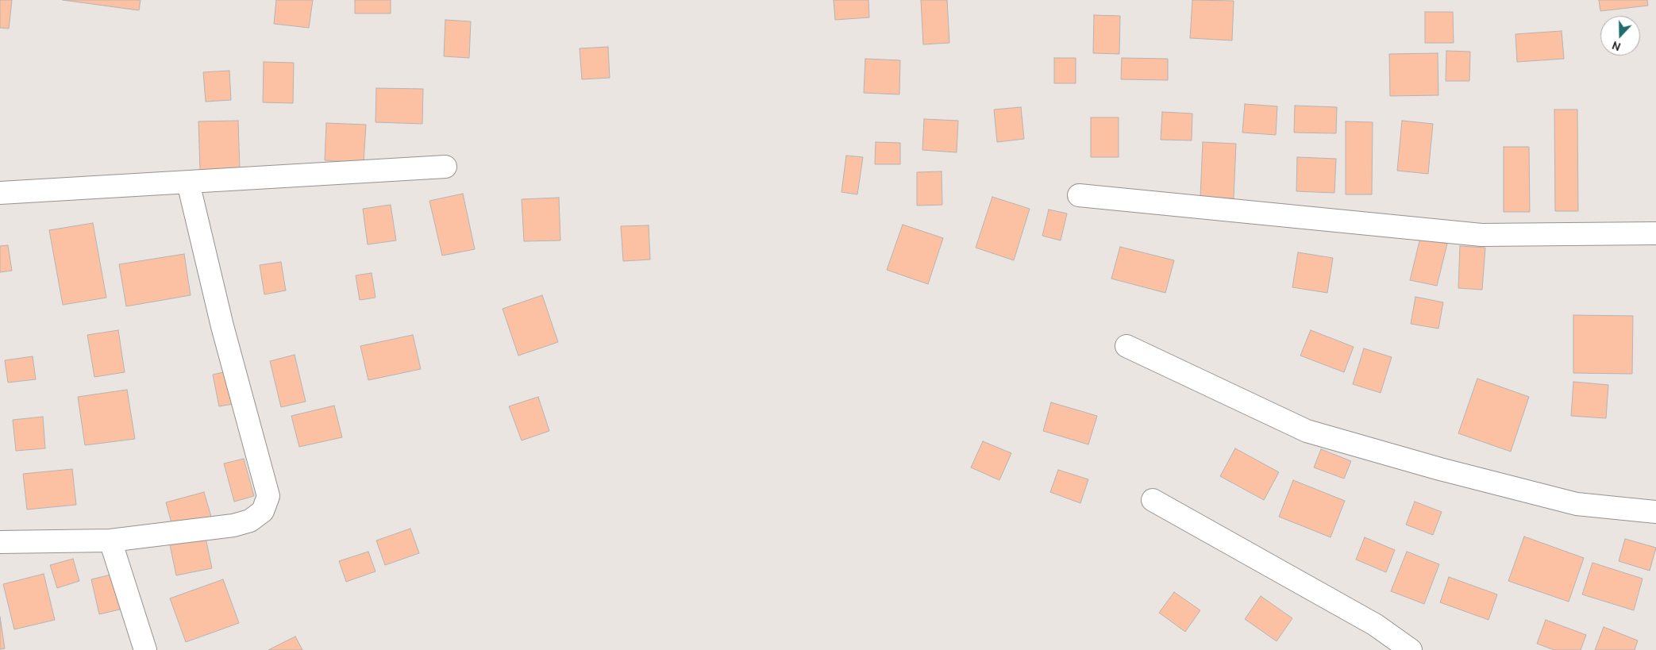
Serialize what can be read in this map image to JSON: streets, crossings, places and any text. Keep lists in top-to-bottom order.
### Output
{
  "north": "bottom"
}
